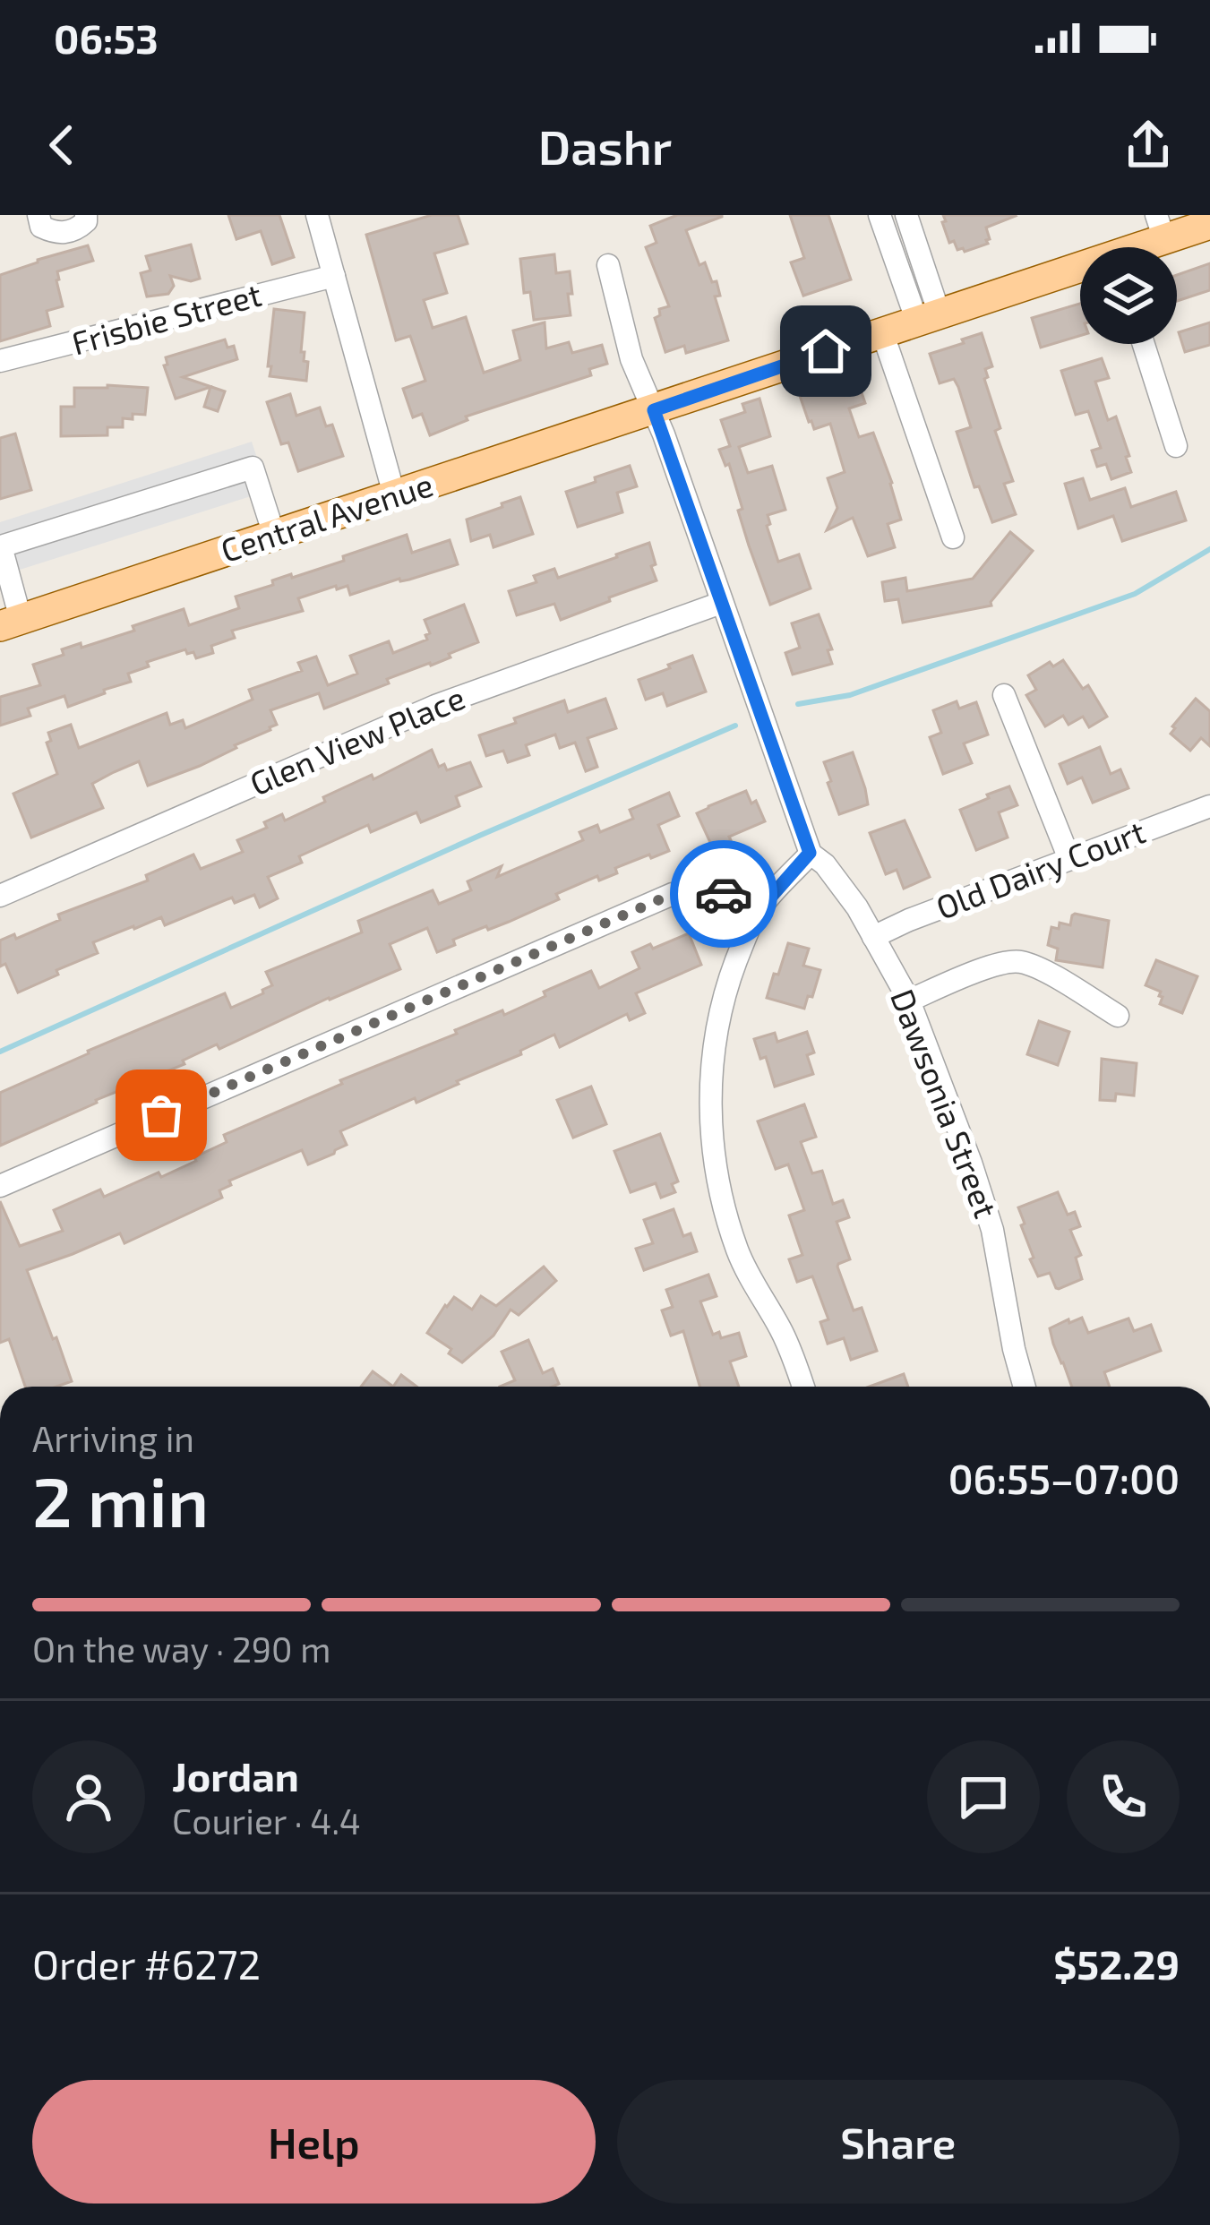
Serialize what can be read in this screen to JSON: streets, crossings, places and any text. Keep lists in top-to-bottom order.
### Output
{
  "streets": {
    "main road": ["Central Avenue"],
    "street": [
      "Frisbie Street",
      "Glen View Place",
      "Old Dairy Court",
      "Dawsonia Street"
    ]
  },
  "crossings": [
    ["Central Avenue", "Dawsonia Street"],
    ["Glen View Place", "Dawsonia Street"],
    ["Old Dairy Court", "Dawsonia Street"]
  ],
  "page": {
    "status": "06:53",
    "header": "Dashr",
    "heading": ["2 min", "Arriving in", "06:55–07:00"],
    "panel": [
      "Jordan",
      "Courier · 4.4",
      "Order #6272",
      "$52.29"
    ],
    "bar": "On the way · 290 m",
    "buttons": ["Help", "Share"]
  }
}
